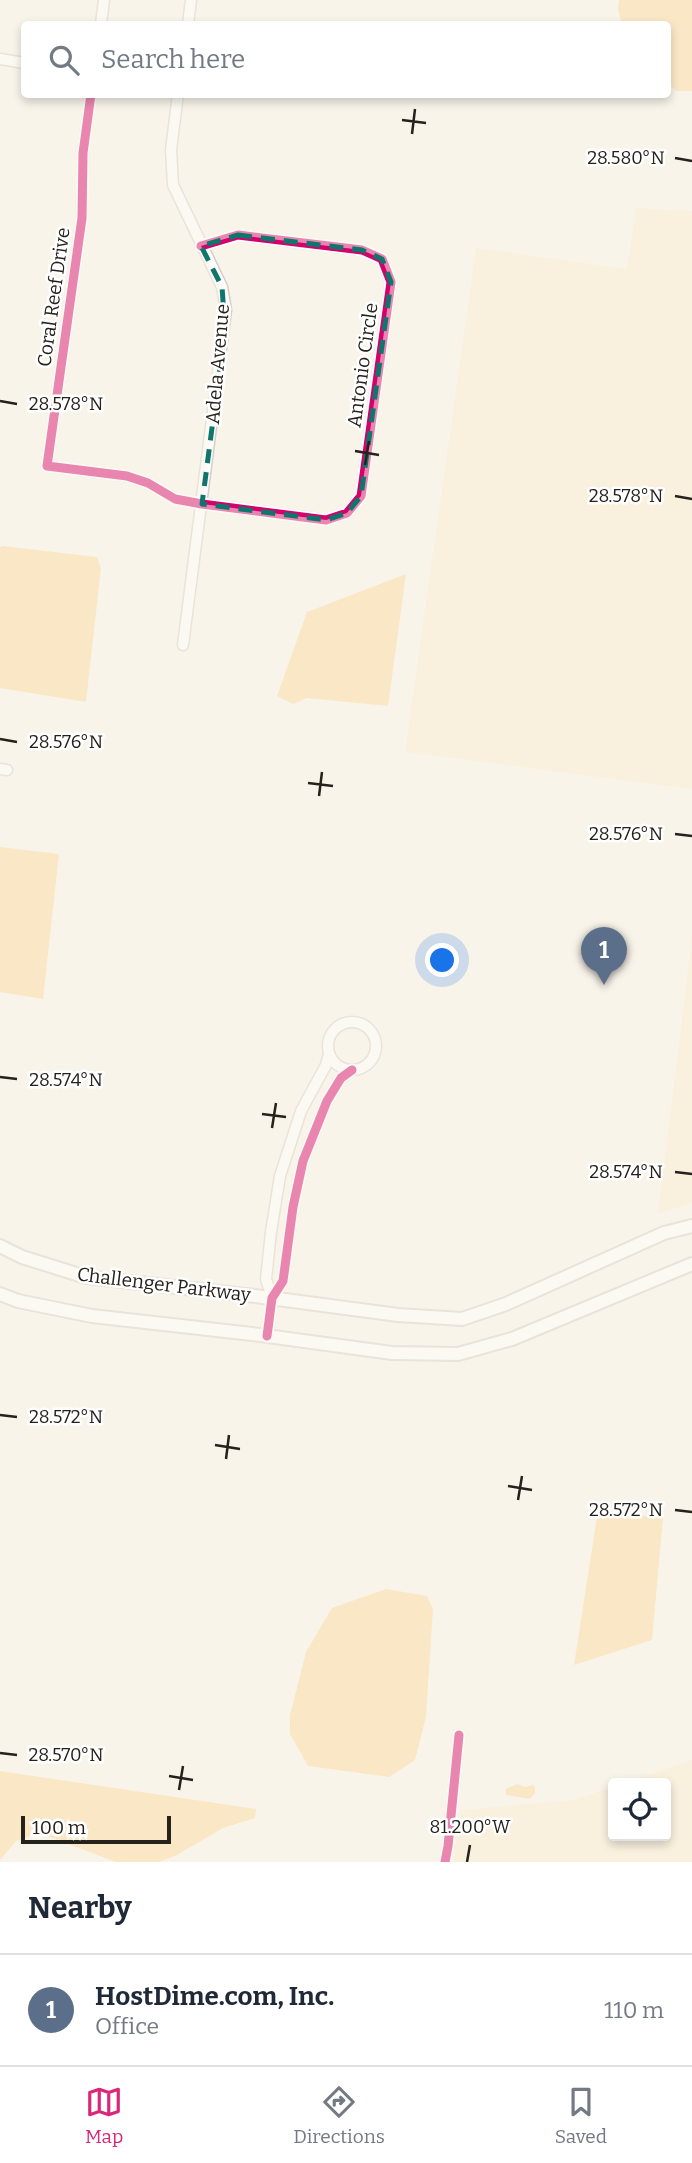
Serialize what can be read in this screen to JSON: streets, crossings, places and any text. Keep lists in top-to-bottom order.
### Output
{
  "streets": {
    "main road": ["Challenger Parkway"],
    "street": ["Coral Reef Drive", "Adela Avenue", "Antonio Circle"]
  },
  "crossings": [
    ["Coral Reef Drive", "Antonio Circle"],
    ["Adela Avenue", "Antonio Circle"]
  ],
  "scale_bar": "100 m",
  "page": {
    "search": "Search here",
    "pins": "1",
    "scale": "100 m",
    "heading": "Nearby",
    "list": [
      {
        "mark": "1",
        "name": "HostDime.com, Inc.",
        "note": "Office",
        "value": "110 m"
      }
    ],
    "nav": ["Map", "Directions", "Saved"]
  },
  "coordinates": [
    "28.580°N",
    "28.578°N",
    "28.576°N",
    "28.574°N",
    "28.572°N",
    "28.570°N",
    "81.200°W"
  ]
}
